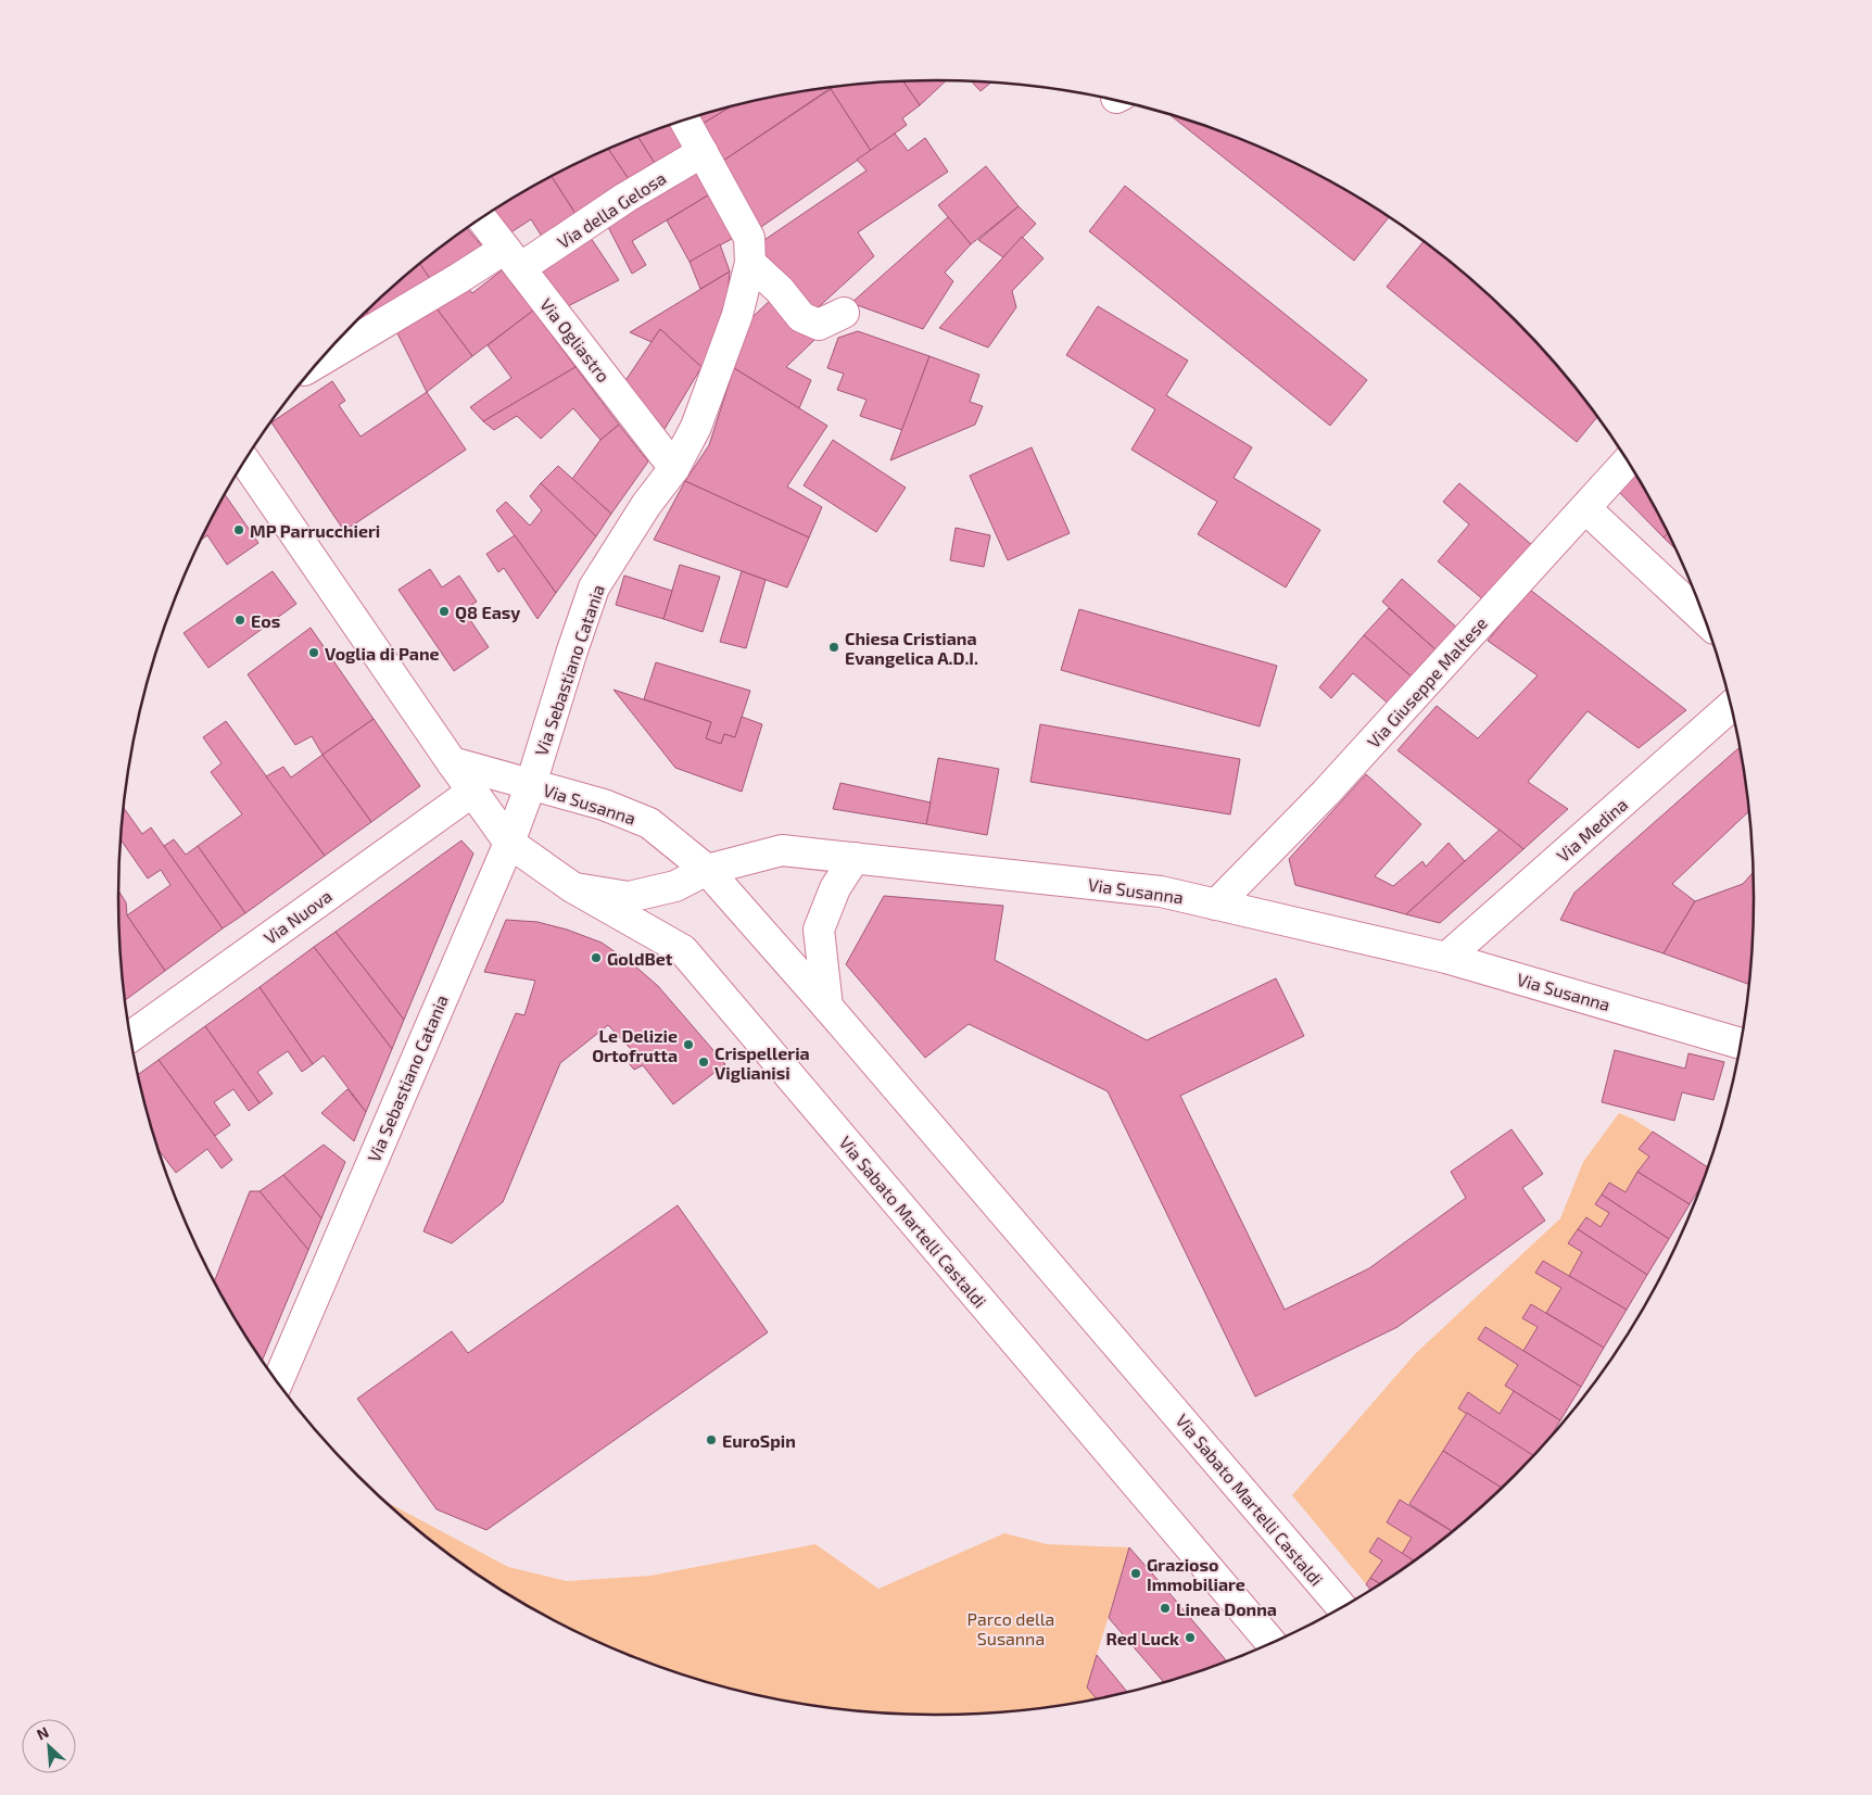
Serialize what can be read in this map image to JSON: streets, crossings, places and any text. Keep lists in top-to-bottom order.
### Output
{
  "streets": {
    "street": [
      "Via della Gelosa",
      "Via Ogliastro",
      "Via Sebastiano Catania",
      "Via Giuseppe Maltese",
      "Via Susanna",
      "Via Medina",
      "Via Nuova",
      "Via Sabato Martelli Castaldi"
    ]
  },
  "crossings": [
    ["Via della Gelosa", "Via Ogliastro"],
    ["Via della Gelosa", "Via Sebastiano Catania"],
    ["Via Ogliastro", "Via Sebastiano Catania"],
    ["Via Sebastiano Catania", "Via Susanna"],
    ["Via Sebastiano Catania", "Via Sabato Martelli Castaldi"],
    ["Via Giuseppe Maltese", "Via Susanna"],
    ["Via Susanna", "Via Medina"],
    ["Via Susanna", "Via Sabato Martelli Castaldi"],
    ["Via Nuova", "Via Sabato Martelli Castaldi"]
  ],
  "parks": ["Parco della Susanna"],
  "places": [
    "MP Parrucchieri",
    "Q8 Easy",
    "Eos",
    "Chiesa Cristiana Evangelica A.D.I.",
    "Voglia di Pane",
    "GoldBet",
    "Le Delizie Ortofrutta",
    "Crispelleria Viglianisi",
    "EuroSpin",
    "Grazioso Immobiliare",
    "Linea Donna",
    "Red Luck"
  ],
  "north": "top left"
}
